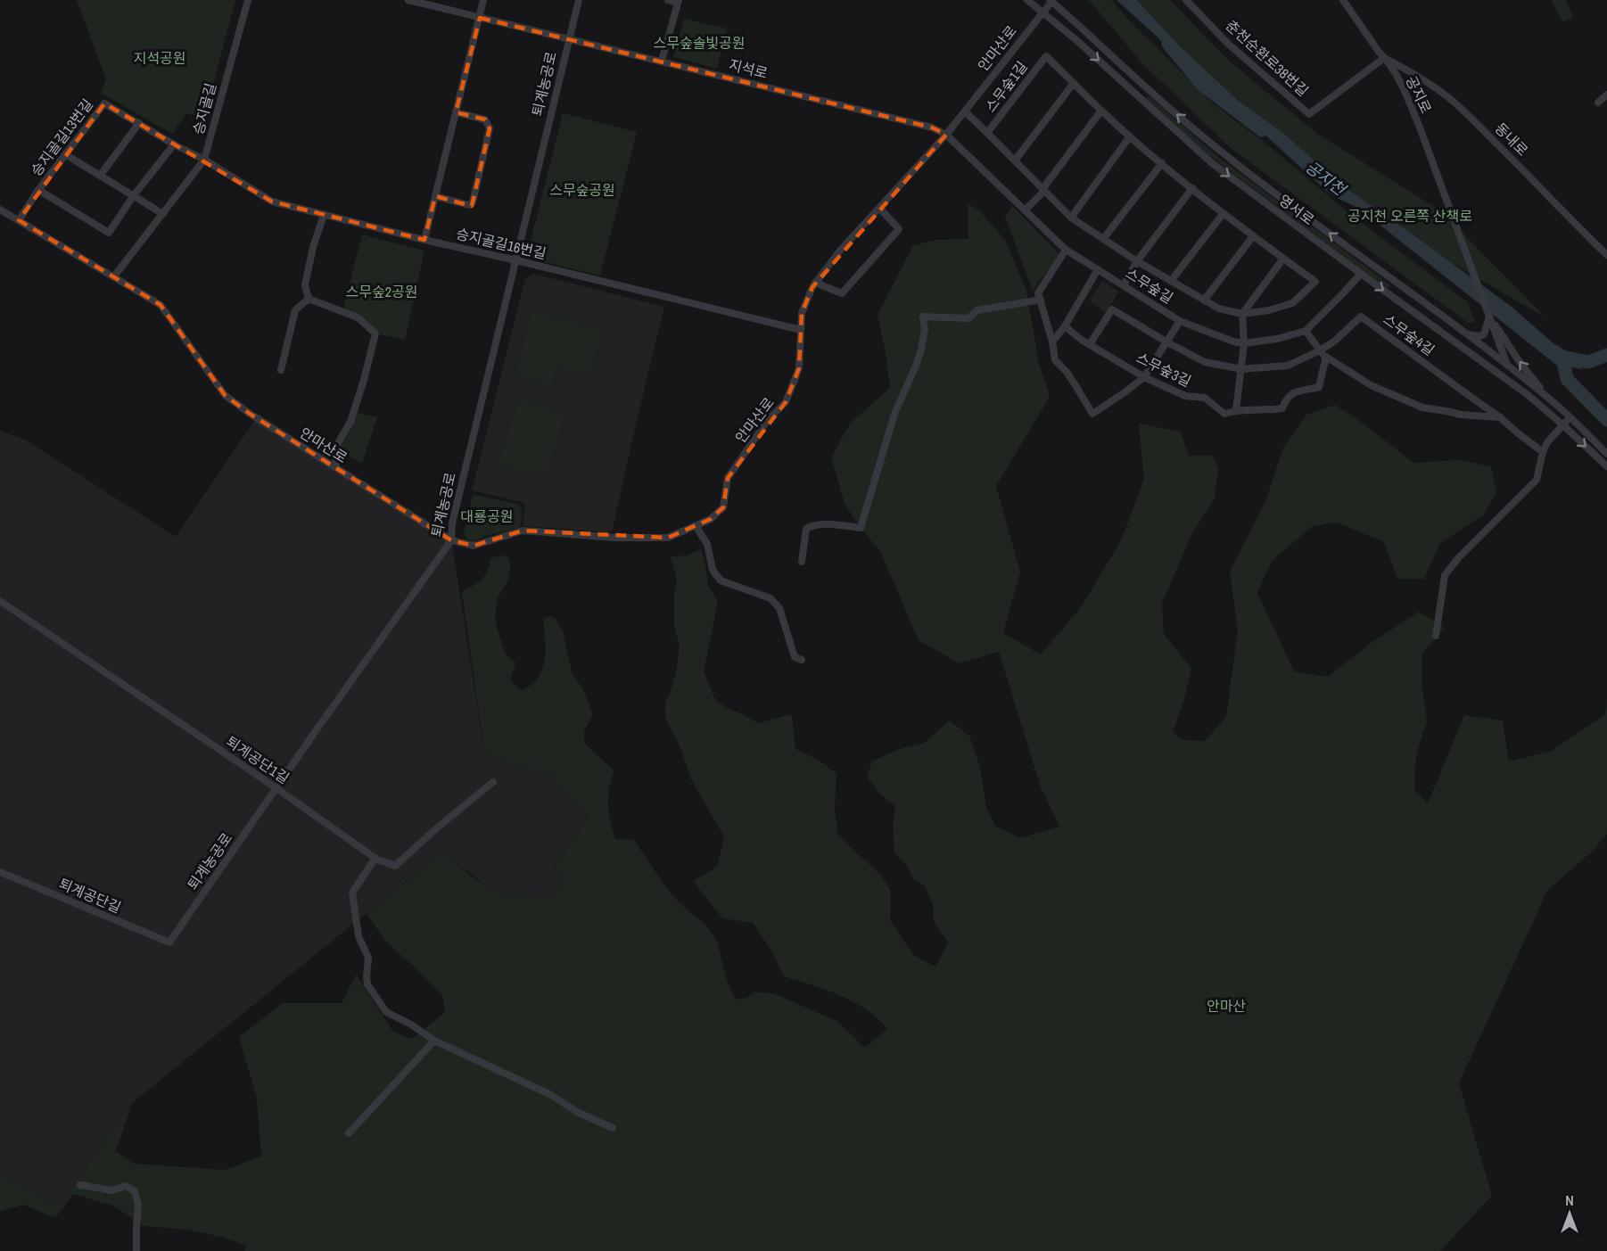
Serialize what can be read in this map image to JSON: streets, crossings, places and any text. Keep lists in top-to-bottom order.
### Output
{
  "streets": {
    "street": [
      "안마산로",
      "춘천순환로38번길",
      "지석로",
      "퇴계농공로",
      "스무숲1길",
      "공지로",
      "승지골길",
      "승지골길13번길",
      "동내로",
      "영서로",
      "승지골길16번길",
      "스무숲길",
      "스무숲4길",
      "스무숲3길",
      "퇴계공단1길",
      "퇴계공단길"
    ]
  },
  "crossings": [
    ["안마산로", "지석로"],
    ["안마산로", "퇴계농공로"],
    ["안마산로", "승지골길"],
    ["안마산로", "승지골길13번길"],
    ["안마산로", "영서로"],
    ["안마산로", "승지골길16번길"],
    ["안마산로", "스무숲길"],
    ["춘천순환로38번길", "공지로"],
    ["춘천순환로38번길", "동내로"],
    ["지석로", "퇴계농공로"],
    ["지석로", "스무숲길"],
    ["퇴계농공로", "승지골길16번길"],
    ["퇴계농공로", "퇴계공단1길"],
    ["퇴계농공로", "퇴계공단길"],
    ["공지로", "동내로"],
    ["승지골길", "승지골길13번길"],
    ["승지골길", "승지골길16번길"],
    ["승지골길13번길", "승지골길16번길"],
    ["영서로", "스무숲길"],
    ["스무숲4길", "스무숲3길"]
  ],
  "water": ["공지천"],
  "parks": [
    "스무숲솔빛공원",
    "지석공원",
    "스무숲공원",
    "공지천 오른쪽 산책로",
    "스무숲2공원",
    "대룡공원",
    "안마산"
  ],
  "north": "top"
}
